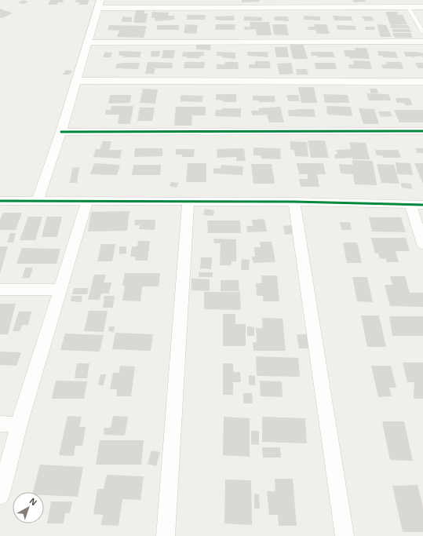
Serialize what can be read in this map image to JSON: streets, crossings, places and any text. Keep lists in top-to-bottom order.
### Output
{
  "north": "top right"
}
